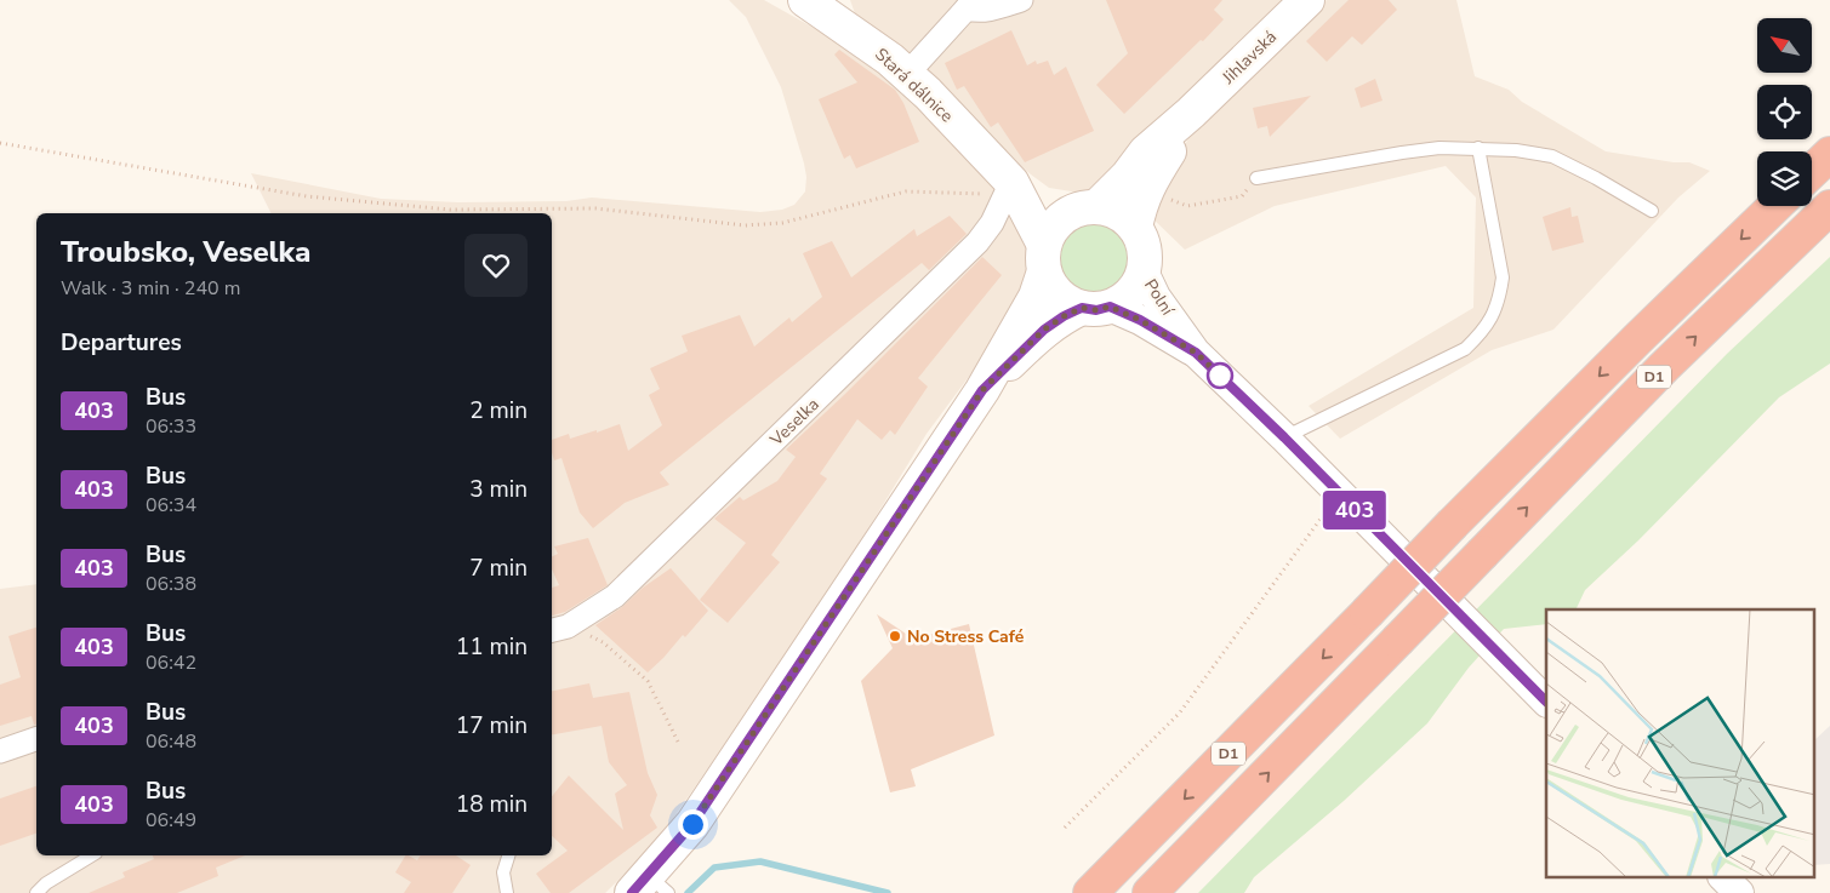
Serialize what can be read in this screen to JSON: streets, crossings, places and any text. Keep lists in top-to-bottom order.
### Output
{
  "streets": {
    "highway": ["D1"],
    "main road": ["Jihlavská", "Stará dálnice"],
    "street": ["Polní", "Veselka"]
  },
  "crossings": [
    ["Jihlavská", "Stará dálnice"],
    ["Jihlavská", "Polní"],
    ["Stará dálnice", "Polní"],
    ["Stará dálnice", "Veselka"]
  ],
  "places": ["No Stress Café"],
  "lines": ["bus line 403"],
  "north": "top left",
  "page": {
    "on_map": "403",
    "heading": [
      ["Troubsko, Veselka", "Walk · 3 min · 240 m"],
      "Departures"
    ],
    "list": [
      {
        "mark": "403",
        "name": "Bus",
        "note": "06:33",
        "value": "2 min"
      },
      {
        "mark": "403",
        "name": "Bus",
        "note": "06:34",
        "value": "3 min"
      },
      {
        "mark": "403",
        "name": "Bus",
        "note": "06:38",
        "value": "7 min"
      },
      {
        "mark": "403",
        "name": "Bus",
        "note": "06:42",
        "value": "11 min"
      },
      {
        "mark": "403",
        "name": "Bus",
        "note": "06:48",
        "value": "17 min"
      },
      {
        "mark": "403",
        "name": "Bus",
        "note": "06:49",
        "value": "18 min"
      }
    ]
  }
}
